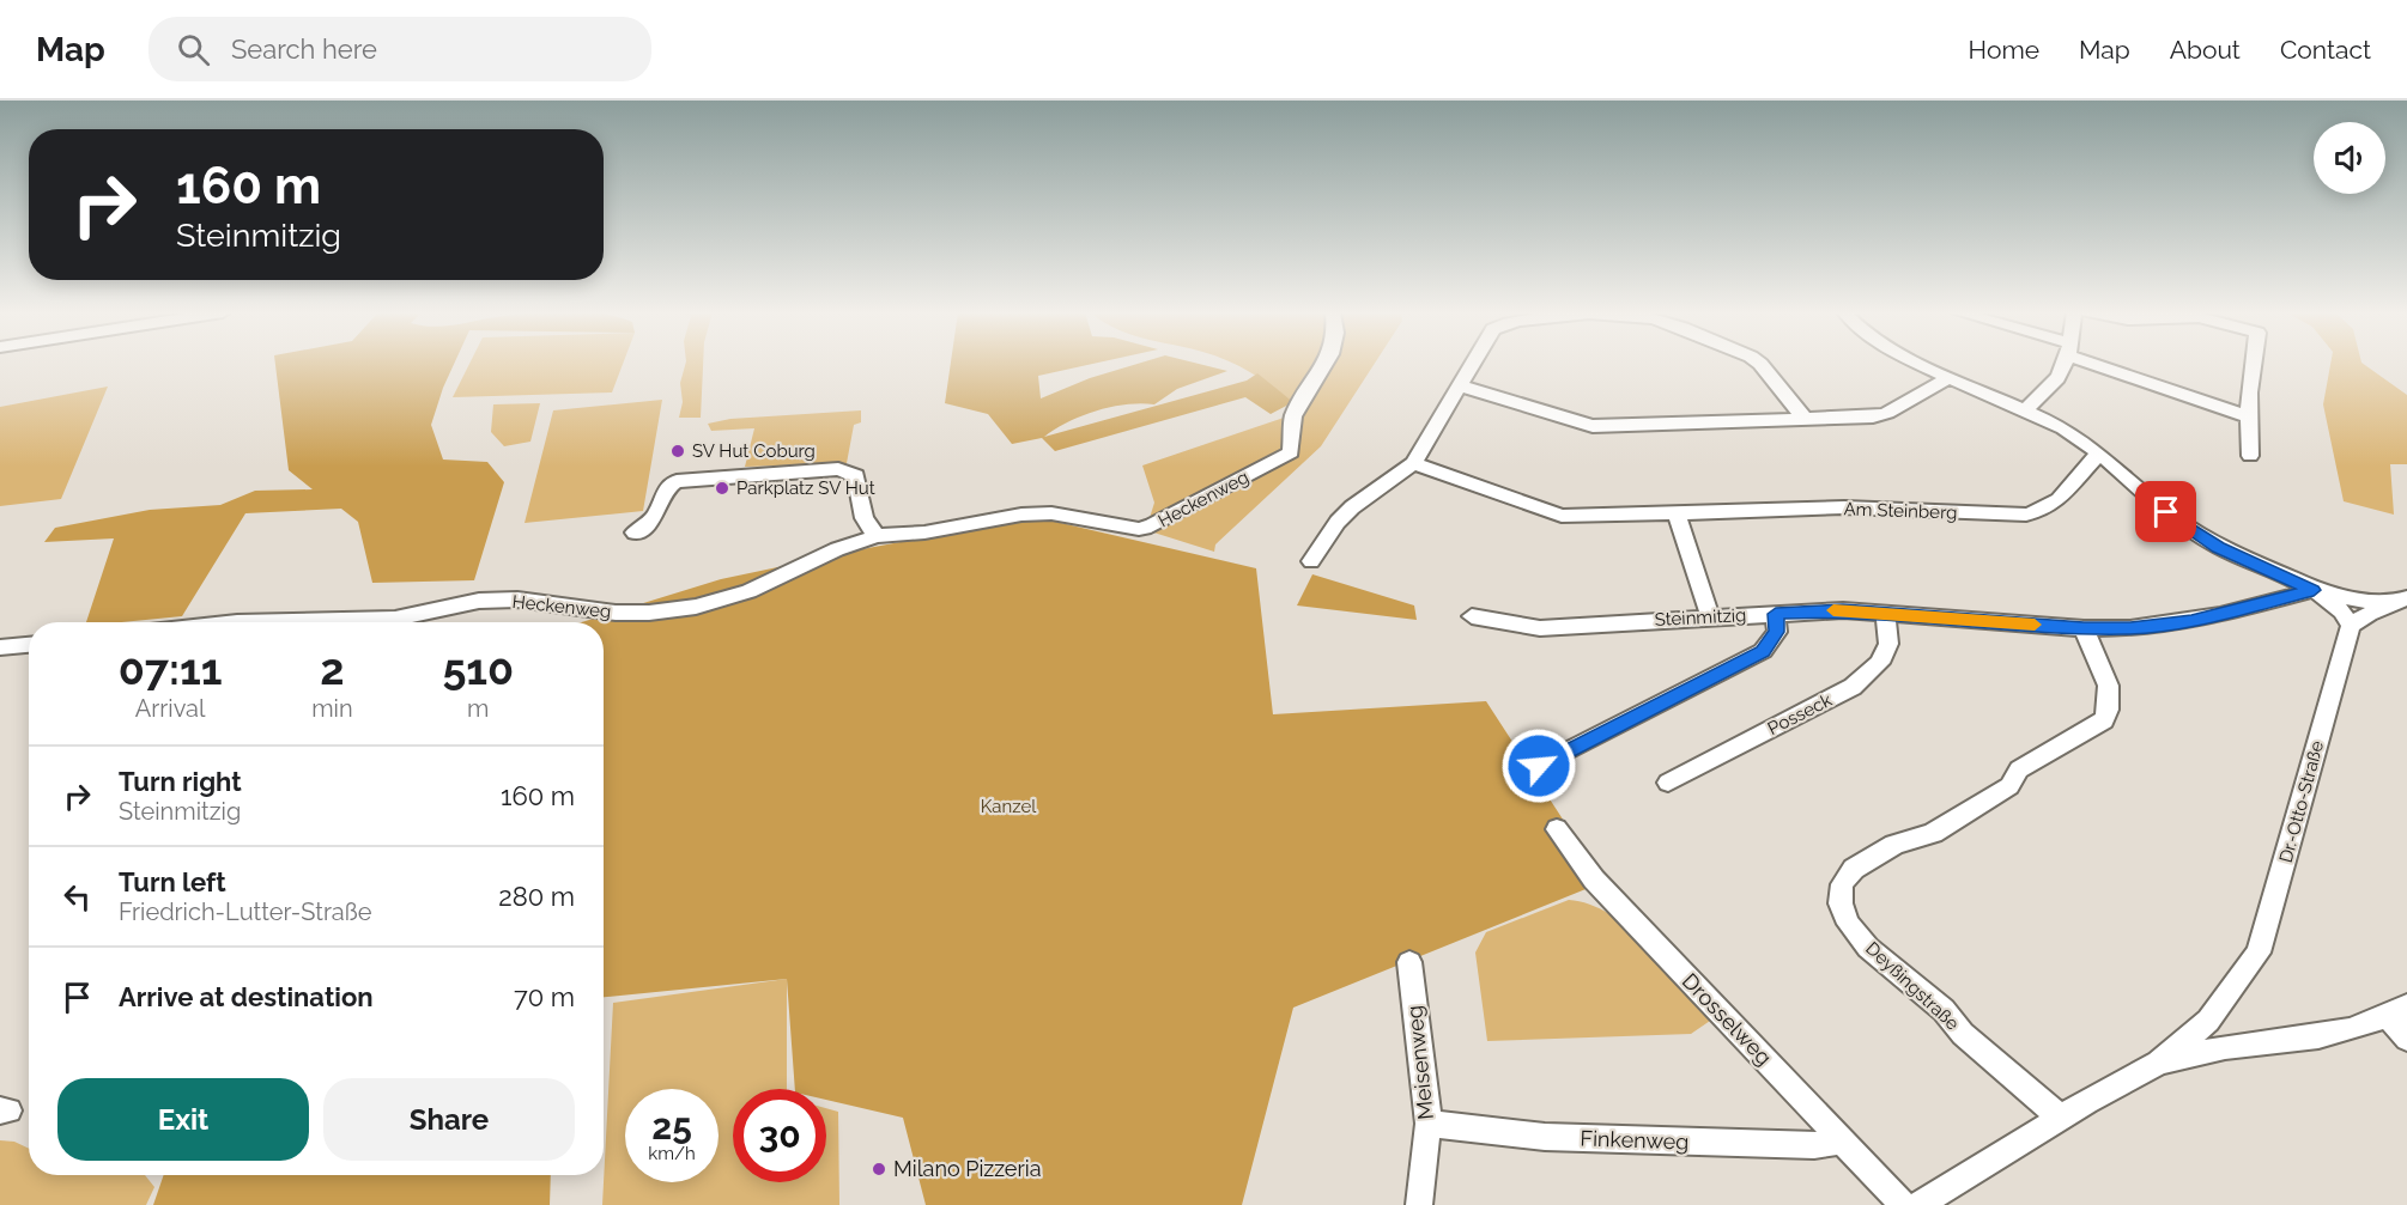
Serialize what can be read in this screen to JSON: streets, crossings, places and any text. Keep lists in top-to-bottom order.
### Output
{
  "streets": {
    "street": [
      "Heckenweg",
      "Am Steinberg",
      "Steinmitzig",
      "Posseck",
      "Dr.-Otto-Straße",
      "Deyßingstraße",
      "Drosselweg",
      "Meisenweg",
      "Finkenweg"
    ]
  },
  "crossings": [
    ["Steinmitzig", "Posseck"],
    ["Steinmitzig", "Deyßingstraße"],
    ["Dr.-Otto-Straße", "Deyßingstraße"],
    ["Drosselweg", "Finkenweg"],
    ["Meisenweg", "Finkenweg"]
  ],
  "parks": ["Kanzel"],
  "places": ["SV Hut Coburg", "Parkplatz SV Hut", "Milano Pizzeria"],
  "page": {
    "header": "Map",
    "search": "Search here",
    "nav": [
      "Home",
      "Map",
      "About",
      "Contact"
    ],
    "turn": ["160 m", "Steinmitzig"],
    "eta": [
      "07:11",
      "Arrival",
      "2",
      "min",
      "510",
      "m"
    ],
    "list": [
      {
        "name": "Turn right",
        "note": "Steinmitzig",
        "value": "160 m"
      },
      {
        "name": "Turn left",
        "note": "Friedrich-Lutter-Straße",
        "value": "280 m"
      },
      {
        "name": "Arrive at destination",
        "value": "70 m"
      }
    ],
    "buttons": ["Exit", "Share"],
    "speed": "25 km/h",
    "limit": "30"
  }
}
